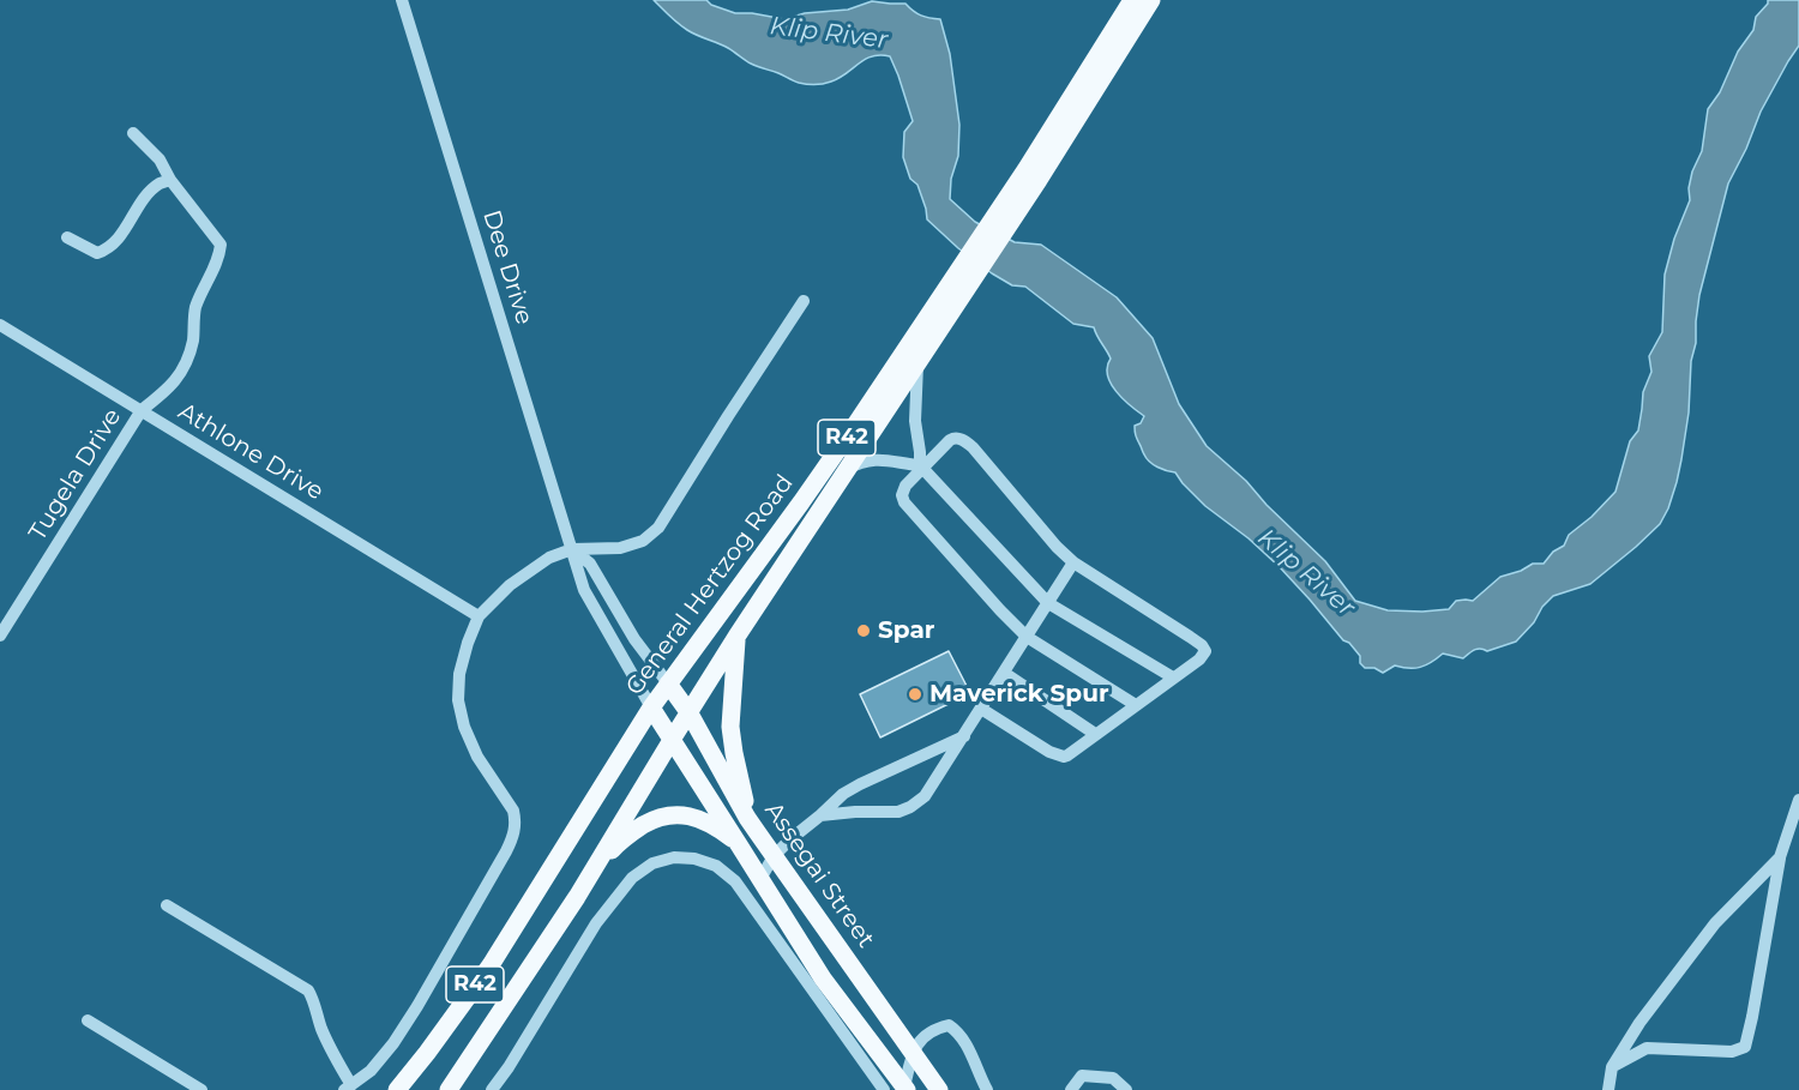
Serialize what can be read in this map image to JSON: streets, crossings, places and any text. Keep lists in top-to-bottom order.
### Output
{
  "streets": {
    "main road": ["R42", "General Hertzog Road", "Assegai Street"],
    "street": ["Dee Drive", "Athlone Drive", "Tugela Drive"]
  },
  "crossings": [
    ["Dee Drive", "General Hertzog Road"],
    ["Dee Drive", "Assegai Street"],
    ["Athlone Drive", "Tugela Drive"],
    ["General Hertzog Road", "Assegai Street"]
  ],
  "water": ["Klip River"],
  "places": ["Spar", "Maverick Spur"]
}
